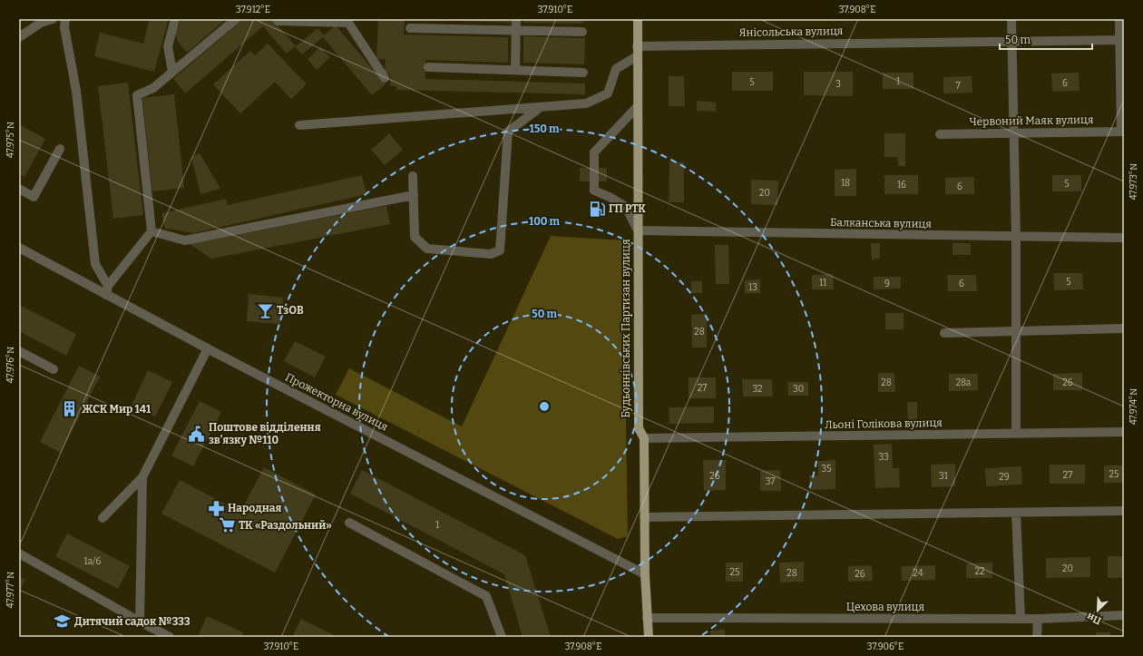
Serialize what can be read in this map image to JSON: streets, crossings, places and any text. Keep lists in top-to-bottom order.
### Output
{
  "streets": {
    "main road": ["Будьоннівських Партизан вулиця"],
    "street": [
      "Янісольська вулиця",
      "Червоний Маяк вулиця",
      "Балканська вулиця",
      "Прожекторна вулиця",
      "Льоні Голікова вулиця",
      "Цехова вулиця"
    ]
  },
  "crossings": [
    ["Янісольська вулиця", "Будьоннівських Партизан вулиця"],
    ["Балканська вулиця", "Будьоннівських Партизан вулиця"],
    ["Будьоннівських Партизан вулиця", "Прожекторна вулиця"],
    ["Будьоннівських Партизан вулиця", "Льоні Голікова вулиця"],
    ["Будьоннівських Партизан вулиця", "Цехова вулиця"]
  ],
  "places": {
    "fuel station": ["ГП РТК"],
    "bar": ["ТзОВ"],
    "building": ["ЖСК Мир 141"],
    "public building": ["Поштове відділення зв'язку №110"],
    "pharmacy": ["Народная"],
    "supermarket": ["ТК «Раздольний»"],
    "school or university": ["Дитячий садок №333"]
  },
  "house_numbers": [
    "1",
    "5",
    "6",
    "3",
    "7",
    "18",
    "5",
    "16",
    "6",
    "20",
    "5",
    "11",
    "9",
    "6",
    "13",
    "28",
    "28",
    "28а",
    "26",
    "27",
    "32",
    "30",
    "33",
    "35",
    "25",
    "27",
    "26",
    "31",
    "29",
    "37",
    "1",
    "1а/6",
    "20",
    "22",
    "25",
    "28",
    "24",
    "26"
  ],
  "scale_bar": "50 m",
  "north": "bottom left",
  "coordinates": [
    "37.912°E",
    "37.910°E",
    "37.908°E",
    "47.975°N",
    "47.973°N",
    "47.976°N",
    "47.974°N",
    "47.977°N",
    "37.906°E"
  ],
  "rings": ["150 m", "100 m", "50 m"]
}
